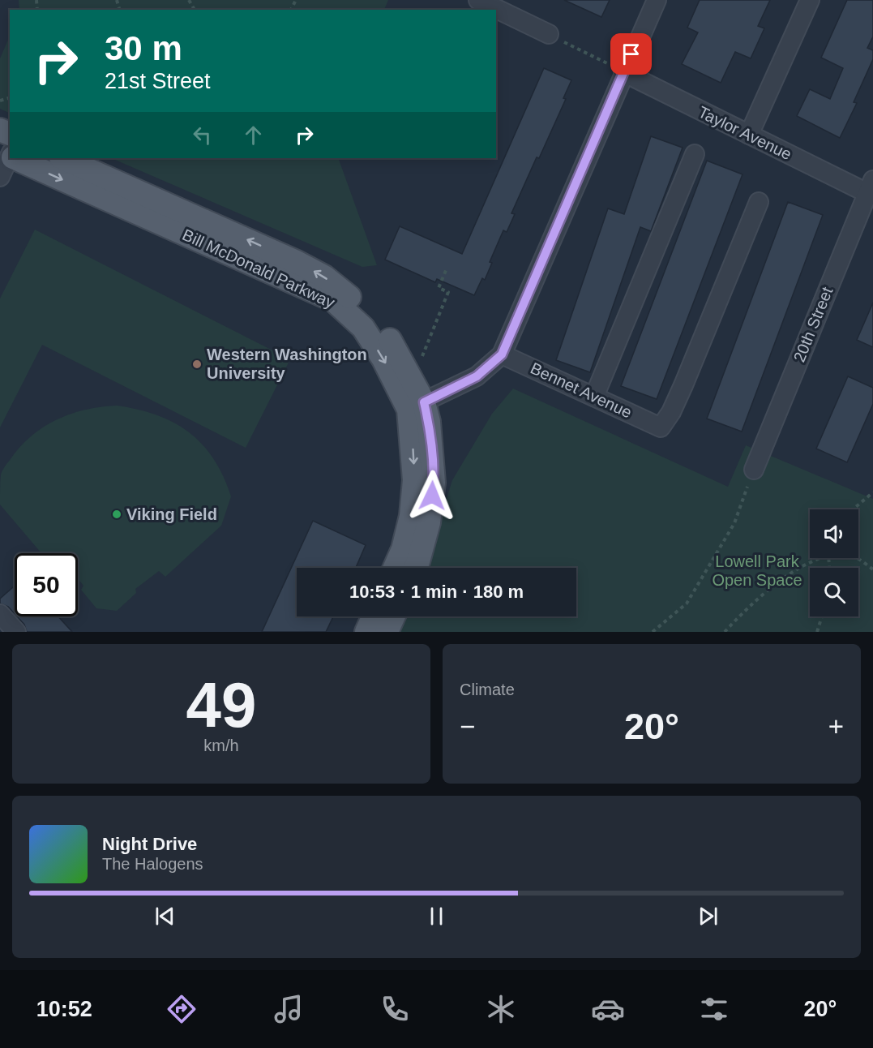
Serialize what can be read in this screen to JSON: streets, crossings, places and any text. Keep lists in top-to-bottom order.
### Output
{
  "streets": {
    "main road": ["Bill McDonald Parkway"],
    "street": ["Taylor Avenue", "20th Street", "Bennet Avenue"]
  },
  "crossings": [
    ["Taylor Avenue", "20th Street"]
  ],
  "parks": ["Lowell Park Open Space"],
  "places": ["Western Washington University", "Viking Field"],
  "page": {
    "turn": ["30 m", "21st Street"],
    "limit": "50",
    "trip": "10:53 · 1 min · 180 m",
    "tile": [
      ["49", "km/h"],
      "Climate"
    ],
    "heat": ["−", "20°", "+"],
    "song": ["Night Drive", "The Halogens"],
    "tabs": ["10:52", "20°"]
  }
}
